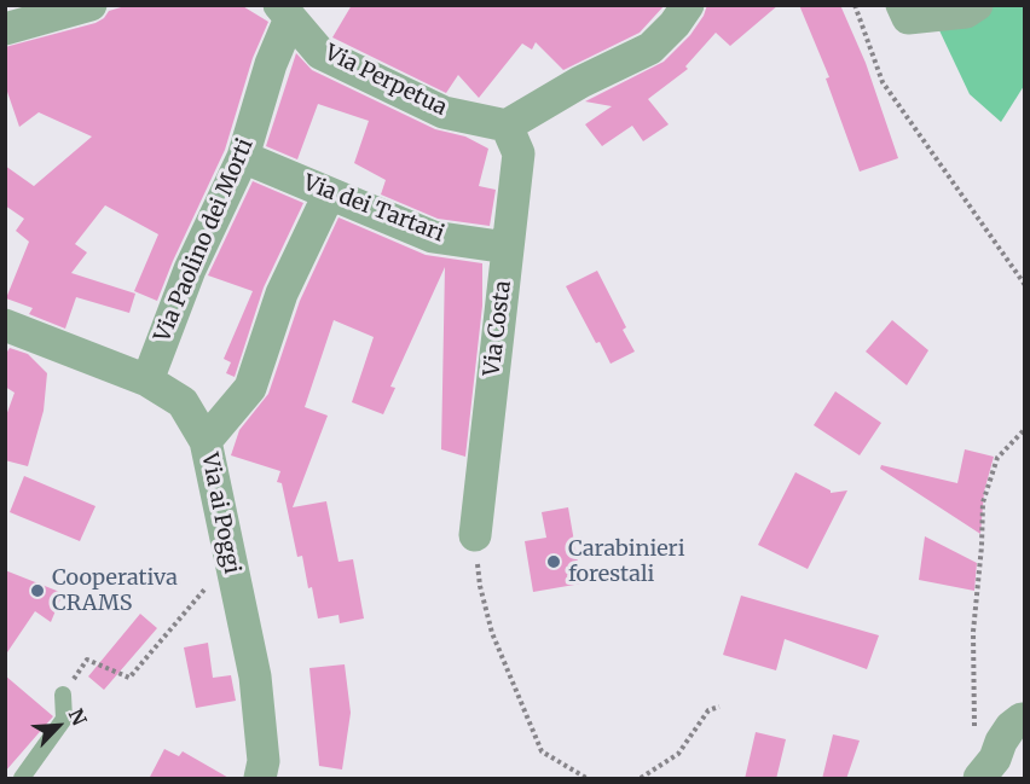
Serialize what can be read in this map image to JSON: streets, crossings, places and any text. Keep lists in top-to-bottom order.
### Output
{
  "streets": {
    "street": [
      "Via Perpetua",
      "Via dei Tartari",
      "Via Paolino dei Morti",
      "Via Costa",
      "Via ai Poggi"
    ]
  },
  "crossings": [
    ["Via Perpetua", "Via Paolino dei Morti"],
    ["Via Perpetua", "Via Costa"],
    ["Via dei Tartari", "Via Paolino dei Morti"],
    ["Via dei Tartari", "Via Costa"],
    ["Via Paolino dei Morti", "Via ai Poggi"]
  ],
  "places": ["Carabinieri forestali", "Cooperativa CRAMS"],
  "north": "top right"
}
